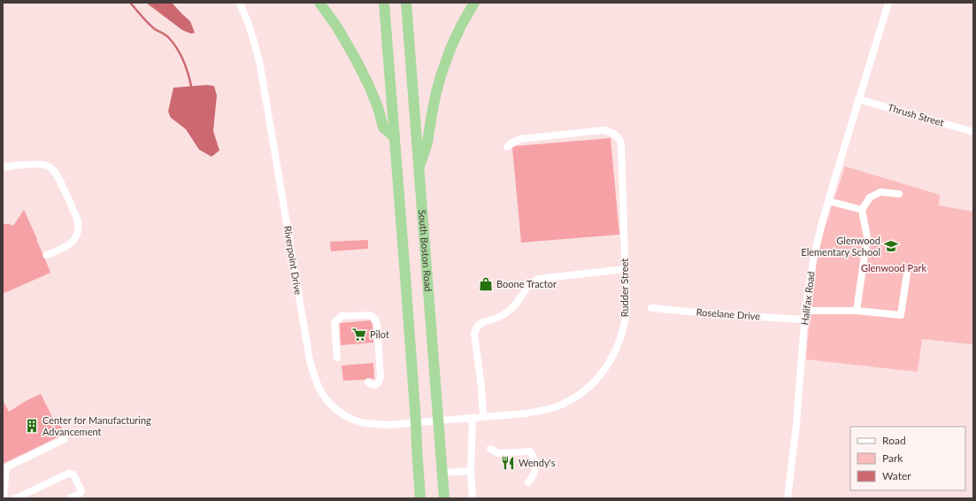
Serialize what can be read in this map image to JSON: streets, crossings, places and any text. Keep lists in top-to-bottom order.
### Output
{
  "streets": {
    "highway": ["South Boston Road"],
    "street": [
      "Thrush Street",
      "Riverpoint Drive",
      "Rudder Street",
      "Halifax Road",
      "Roselane Drive"
    ]
  },
  "crossings": [
    ["Thrush Street", "Halifax Road"],
    ["South Boston Road", "Riverpoint Drive"],
    ["South Boston Road", "Rudder Street"],
    ["Riverpoint Drive", "Rudder Street"],
    ["Halifax Road", "Roselane Drive"]
  ],
  "parks": ["Glenwood Park"],
  "places": {
    "school or university": ["Glenwood Elementary School"],
    "shop": ["Boone Tractor"],
    "supermarket": ["Pilot"],
    "building": ["Center for Manufacturing Advancement"],
    "restaurant": ["Wendy's"]
  },
  "legend": ["Road", "Park", "Water"]
}
